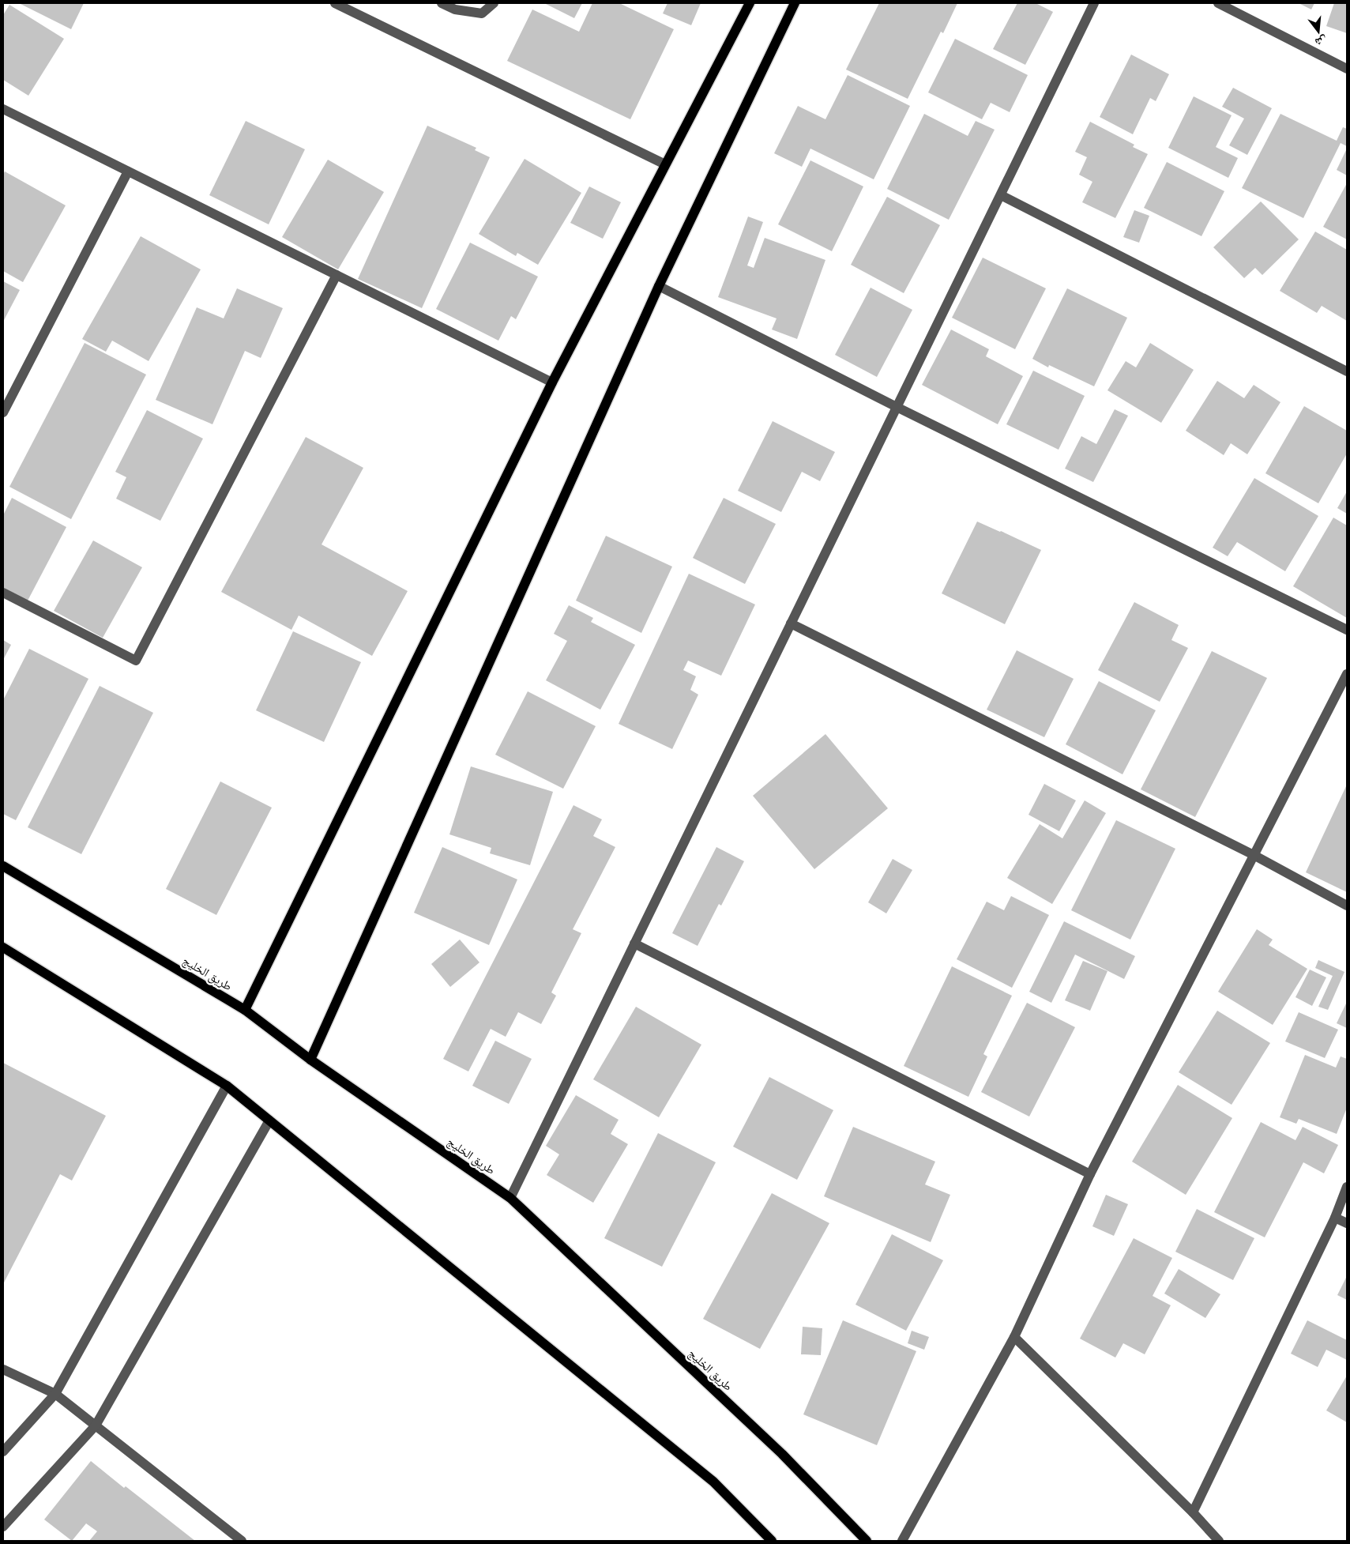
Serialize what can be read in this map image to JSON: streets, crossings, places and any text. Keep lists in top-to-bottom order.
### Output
{
  "streets": {
    "main road": ["طريق الخليج"]
  },
  "north": "bottom"
}
